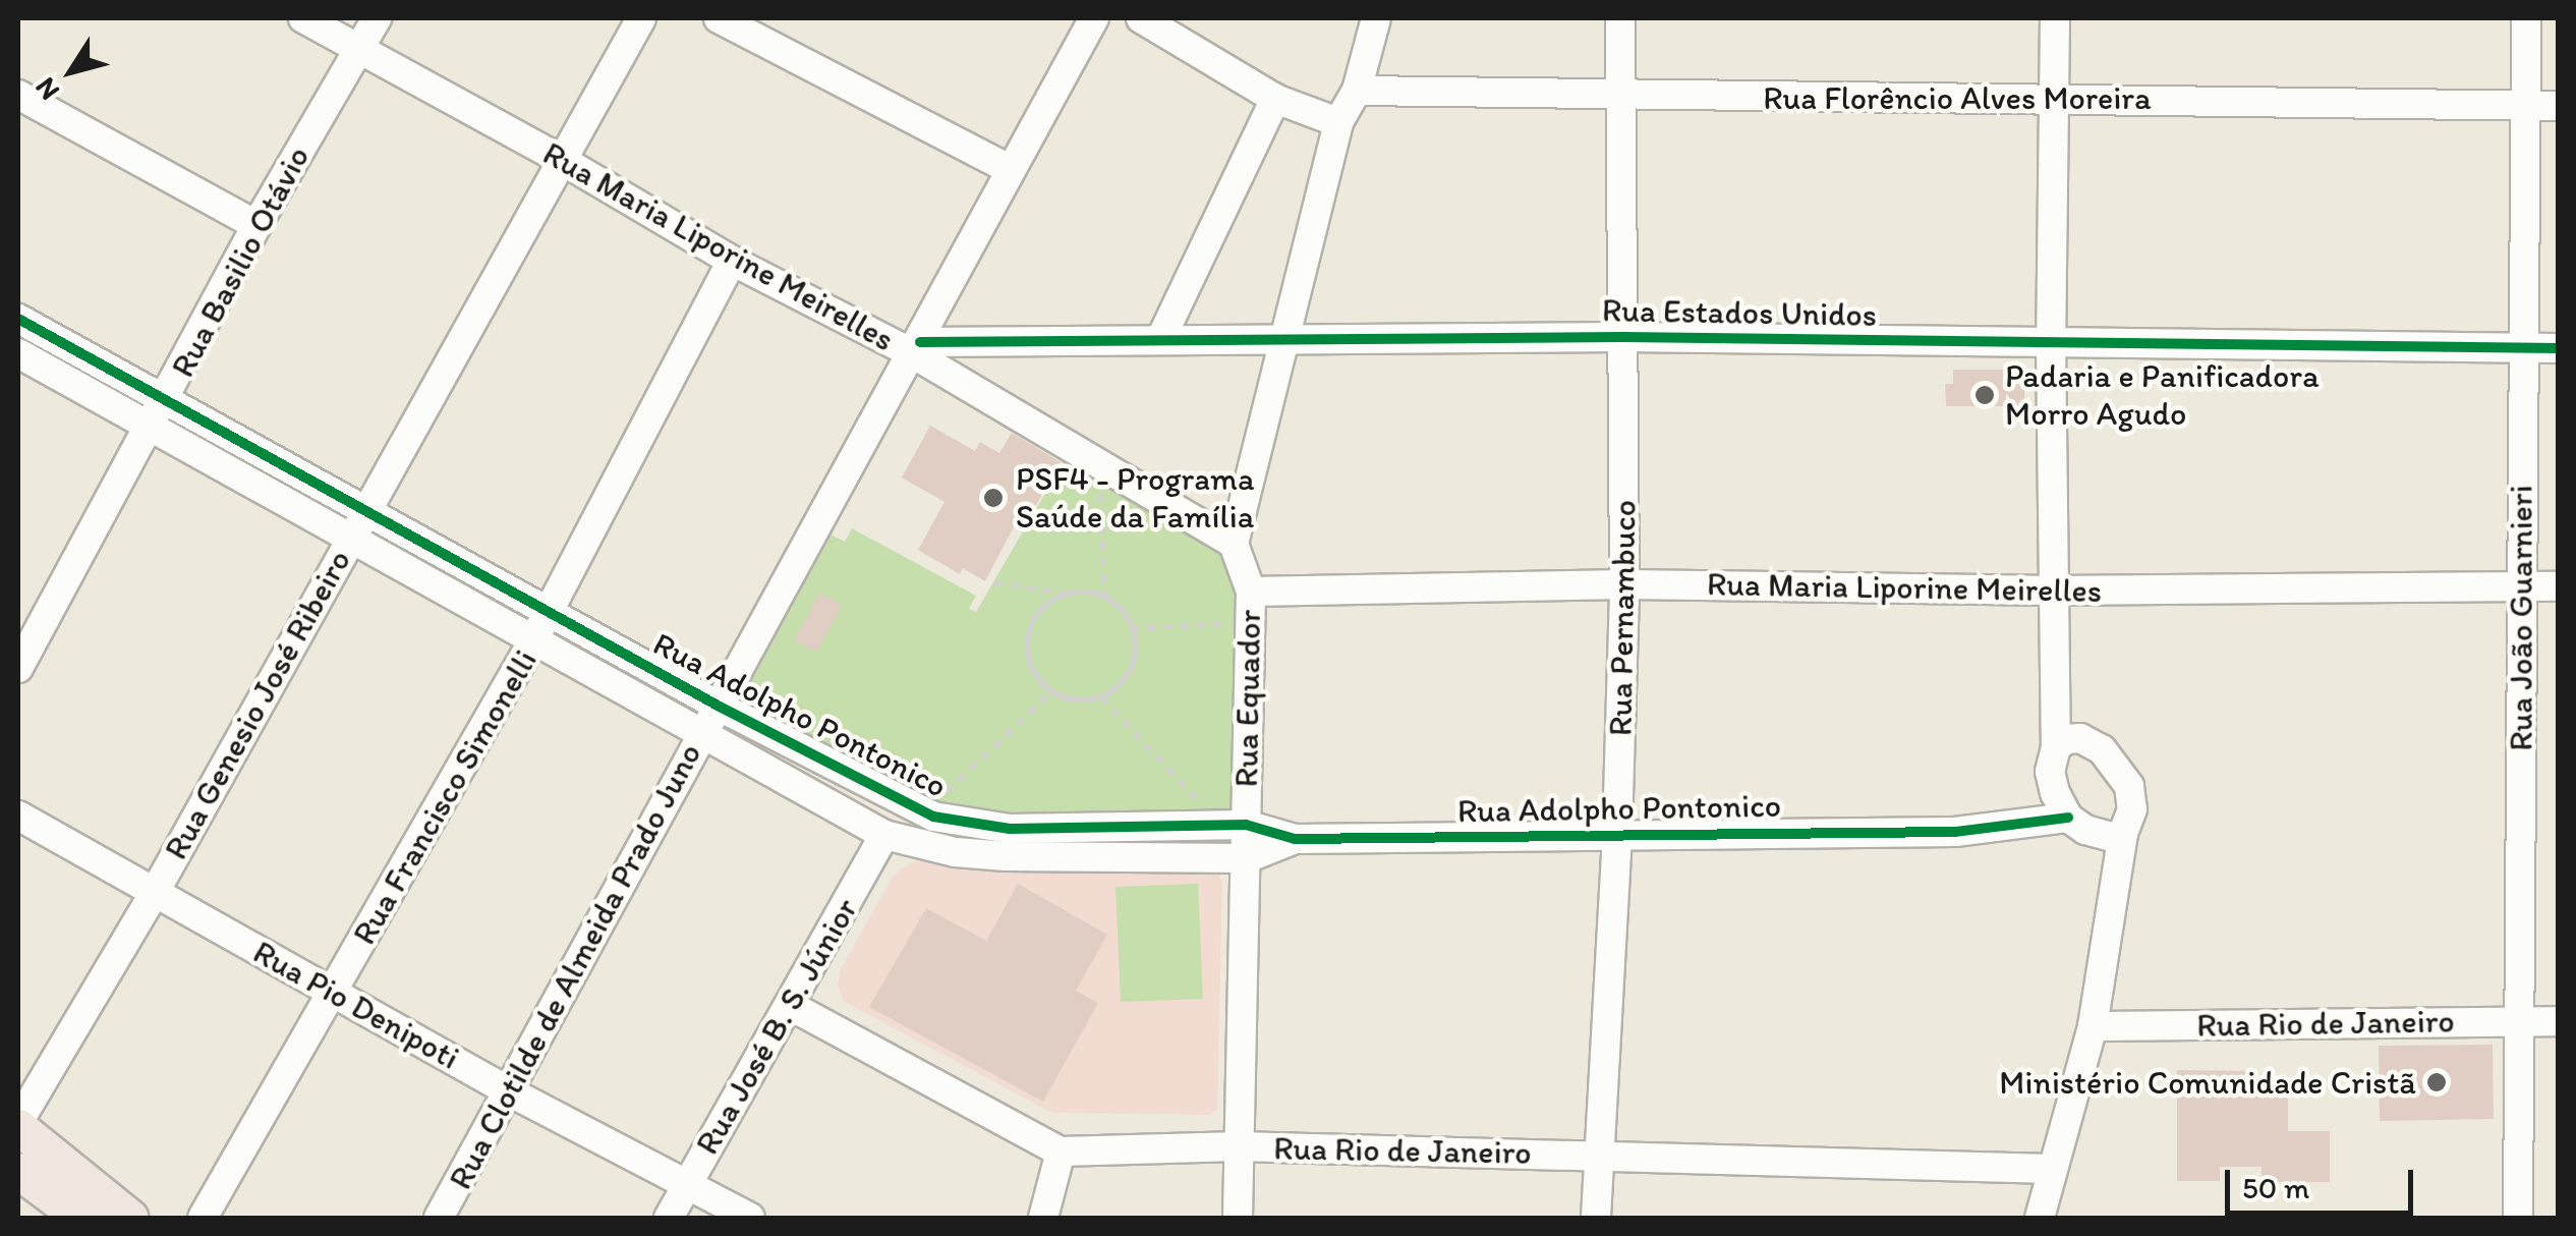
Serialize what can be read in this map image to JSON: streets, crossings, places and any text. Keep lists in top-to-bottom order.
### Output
{
  "streets": {
    "street": [
      "Rua Florêncio Alves Moreira",
      "Rua Maria Liporine Meirelles",
      "Rua Basilio Otávio",
      "Rua Estados Unidos",
      "Rua Pernambuco",
      "Rua João Guarnieri",
      "Rua Equador",
      "Rua Genesio José Ribeiro",
      "Rua Adolpho Pontonico",
      "Rua Francisco Simonelli",
      "Rua Clotilde de Almeida Prado Juno",
      "Rua Pio Denipoti",
      "Rua Rio de Janeiro",
      "Rua José B. S. Júnior"
    ]
  },
  "crossings": [
    ["Rua Florêncio Alves Moreira", "Rua Pernambuco"],
    ["Rua Florêncio Alves Moreira", "Rua João Guarnieri"],
    ["Rua Maria Liporine Meirelles", "Rua Basilio Otávio"],
    ["Rua Maria Liporine Meirelles", "Rua Estados Unidos"],
    ["Rua Maria Liporine Meirelles", "Rua Pernambuco"],
    ["Rua Maria Liporine Meirelles", "Rua João Guarnieri"],
    ["Rua Maria Liporine Meirelles", "Rua Equador"],
    ["Rua Maria Liporine Meirelles", "Rua Genesio José Ribeiro"],
    ["Rua Maria Liporine Meirelles", "Rua Francisco Simonelli"],
    ["Rua Maria Liporine Meirelles", "Rua Clotilde de Almeida Prado Juno"],
    ["Rua Basilio Otávio", "Rua Adolpho Pontonico"],
    ["Rua Estados Unidos", "Rua Pernambuco"],
    ["Rua Estados Unidos", "Rua João Guarnieri"],
    ["Rua Estados Unidos", "Rua Clotilde de Almeida Prado Juno"],
    ["Rua Pernambuco", "Rua Adolpho Pontonico"],
    ["Rua Pernambuco", "Rua Rio de Janeiro"],
    ["Rua João Guarnieri", "Rua Rio de Janeiro"],
    ["Rua Equador", "Rua Adolpho Pontonico"],
    ["Rua Equador", "Rua Rio de Janeiro"],
    ["Rua Genesio José Ribeiro", "Rua Adolpho Pontonico"],
    ["Rua Genesio José Ribeiro", "Rua Pio Denipoti"],
    ["Rua Adolpho Pontonico", "Rua Francisco Simonelli"],
    ["Rua Adolpho Pontonico", "Rua Clotilde de Almeida Prado Juno"],
    ["Rua Adolpho Pontonico", "Rua José B. S. Júnior"],
    ["Rua Francisco Simonelli", "Rua Pio Denipoti"],
    ["Rua Clotilde de Almeida Prado Juno", "Rua Pio Denipoti"],
    ["Rua Pio Denipoti", "Rua José B. S. Júnior"],
    ["Rua Rio de Janeiro", "Rua José B. S. Júnior"]
  ],
  "places": ["Padaria e Panificadora Morro Agudo", "PSF4 - Programa Saúde da Família", "Ministério Comunidade Cristã"],
  "scale_bar": "50 m",
  "north": "bottom left"
}
